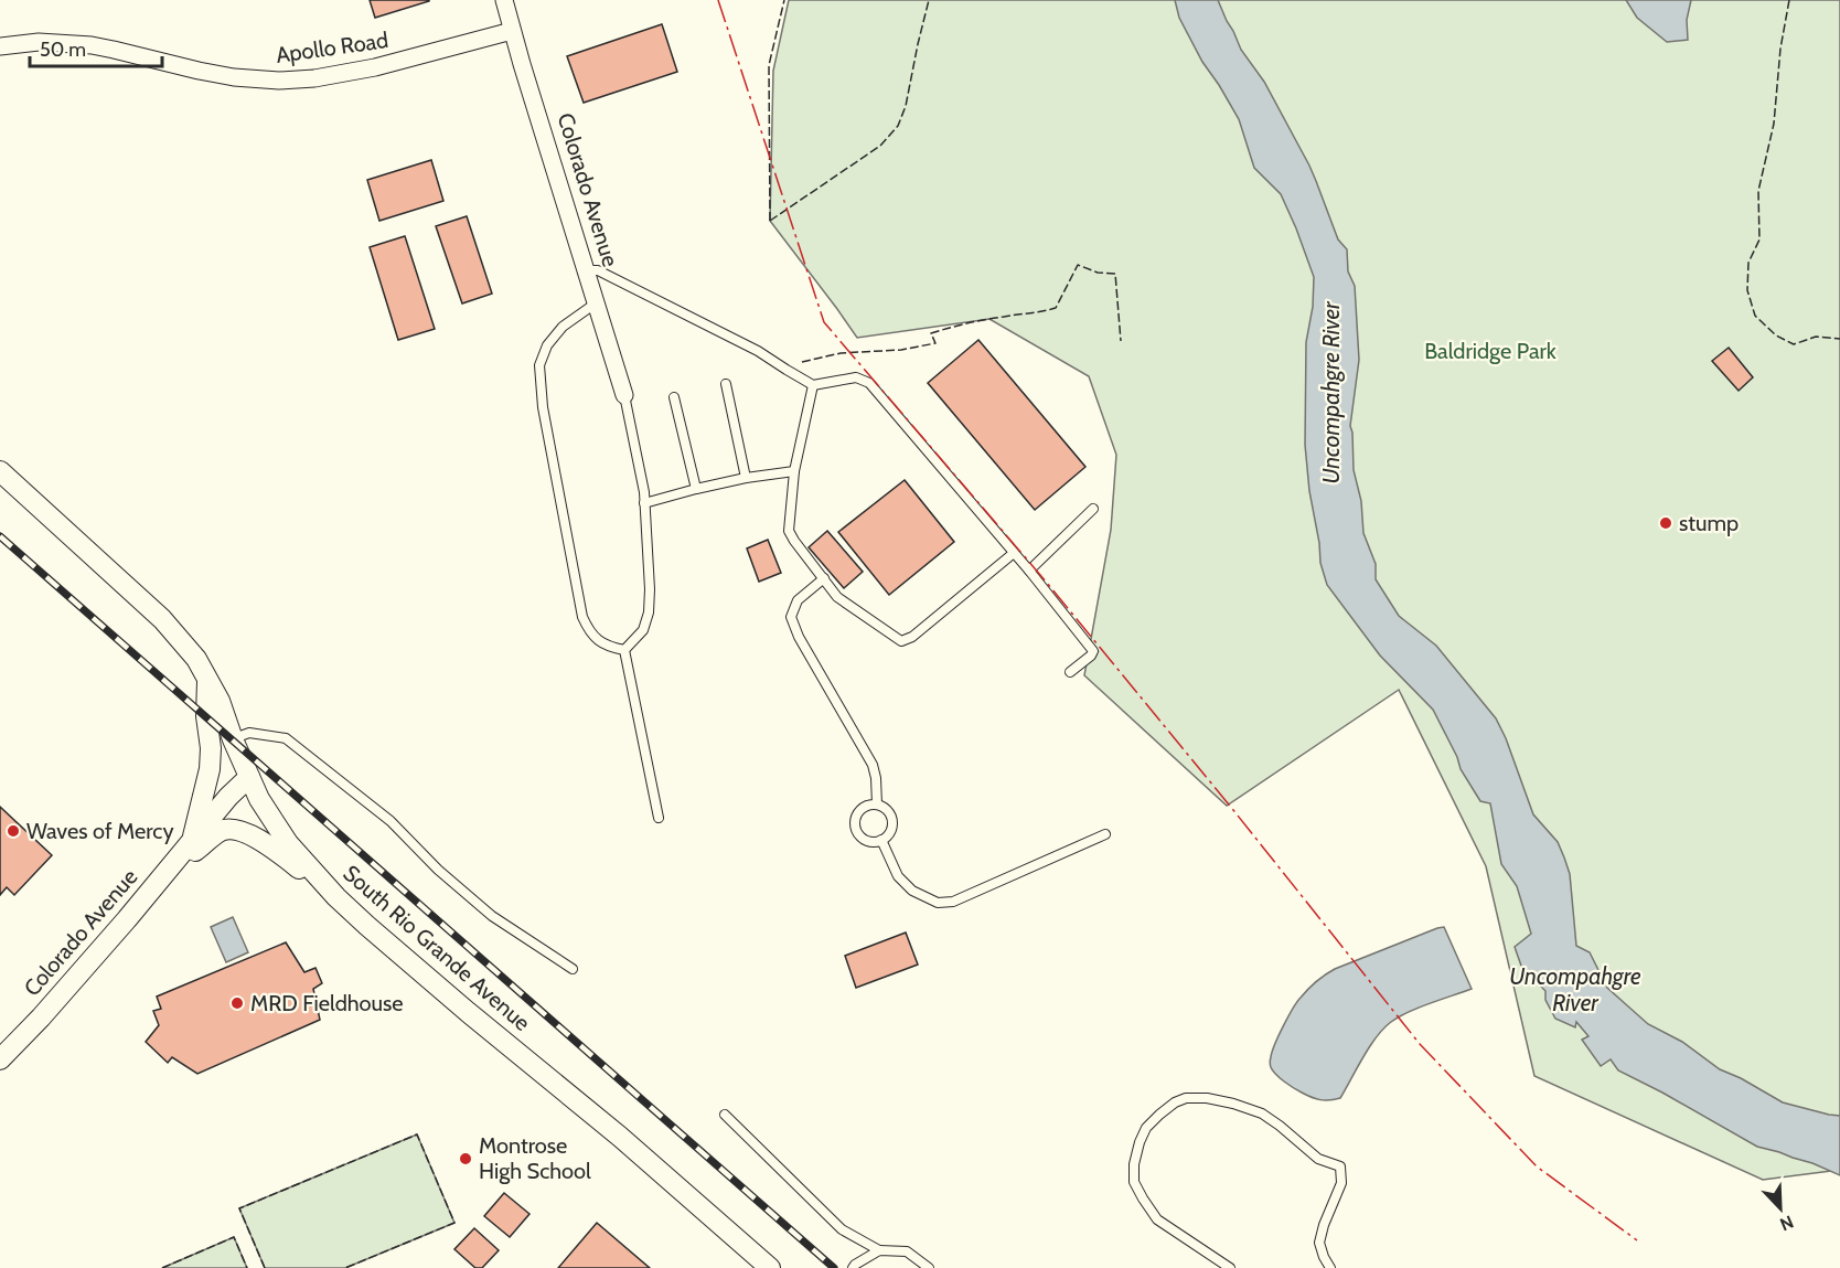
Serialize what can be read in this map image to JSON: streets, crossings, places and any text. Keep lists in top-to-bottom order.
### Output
{
  "streets": {
    "street": ["Apollo Road", "Colorado Avenue", "South Rio Grande Avenue"]
  },
  "crossings": [
    ["Apollo Road", "Colorado Avenue"],
    ["Colorado Avenue", "South Rio Grande Avenue"]
  ],
  "water": ["Uncompahgre River"],
  "parks": ["Baldridge Park"],
  "places": [
    "stump",
    "Waves of Mercy",
    "MRD Fieldhouse",
    "Montrose High School"
  ],
  "scale_bar": "50 m",
  "north": "bottom right"
}
